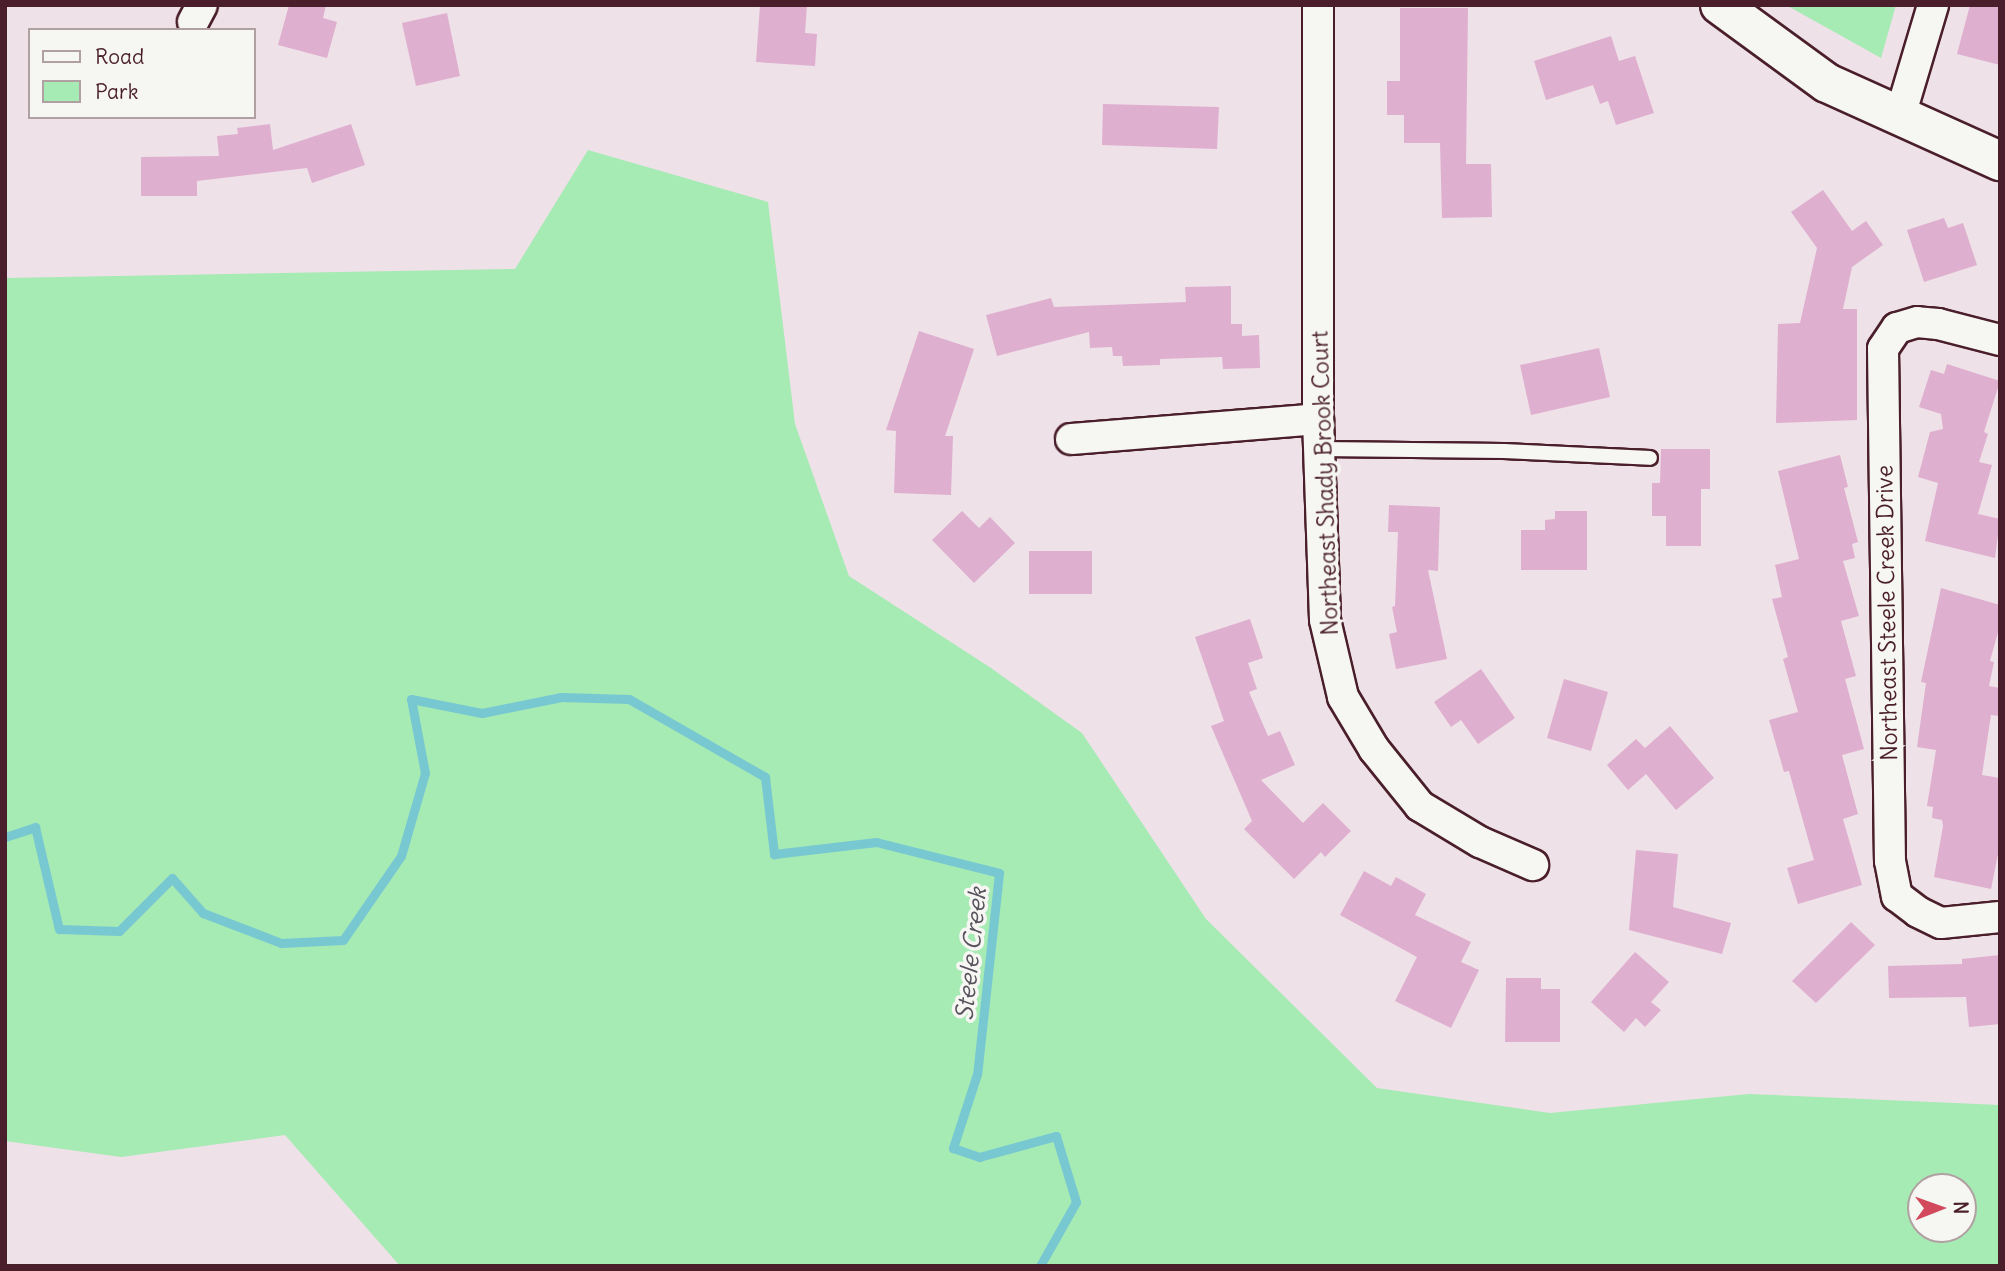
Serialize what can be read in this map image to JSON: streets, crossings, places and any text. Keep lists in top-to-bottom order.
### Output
{
  "streets": {
    "street": ["Northeast Shady Brook Court", "Northeast Steele Creek Drive"]
  },
  "water": ["Steele Creek"],
  "legend": ["Road", "Park"],
  "north": "right"
}
